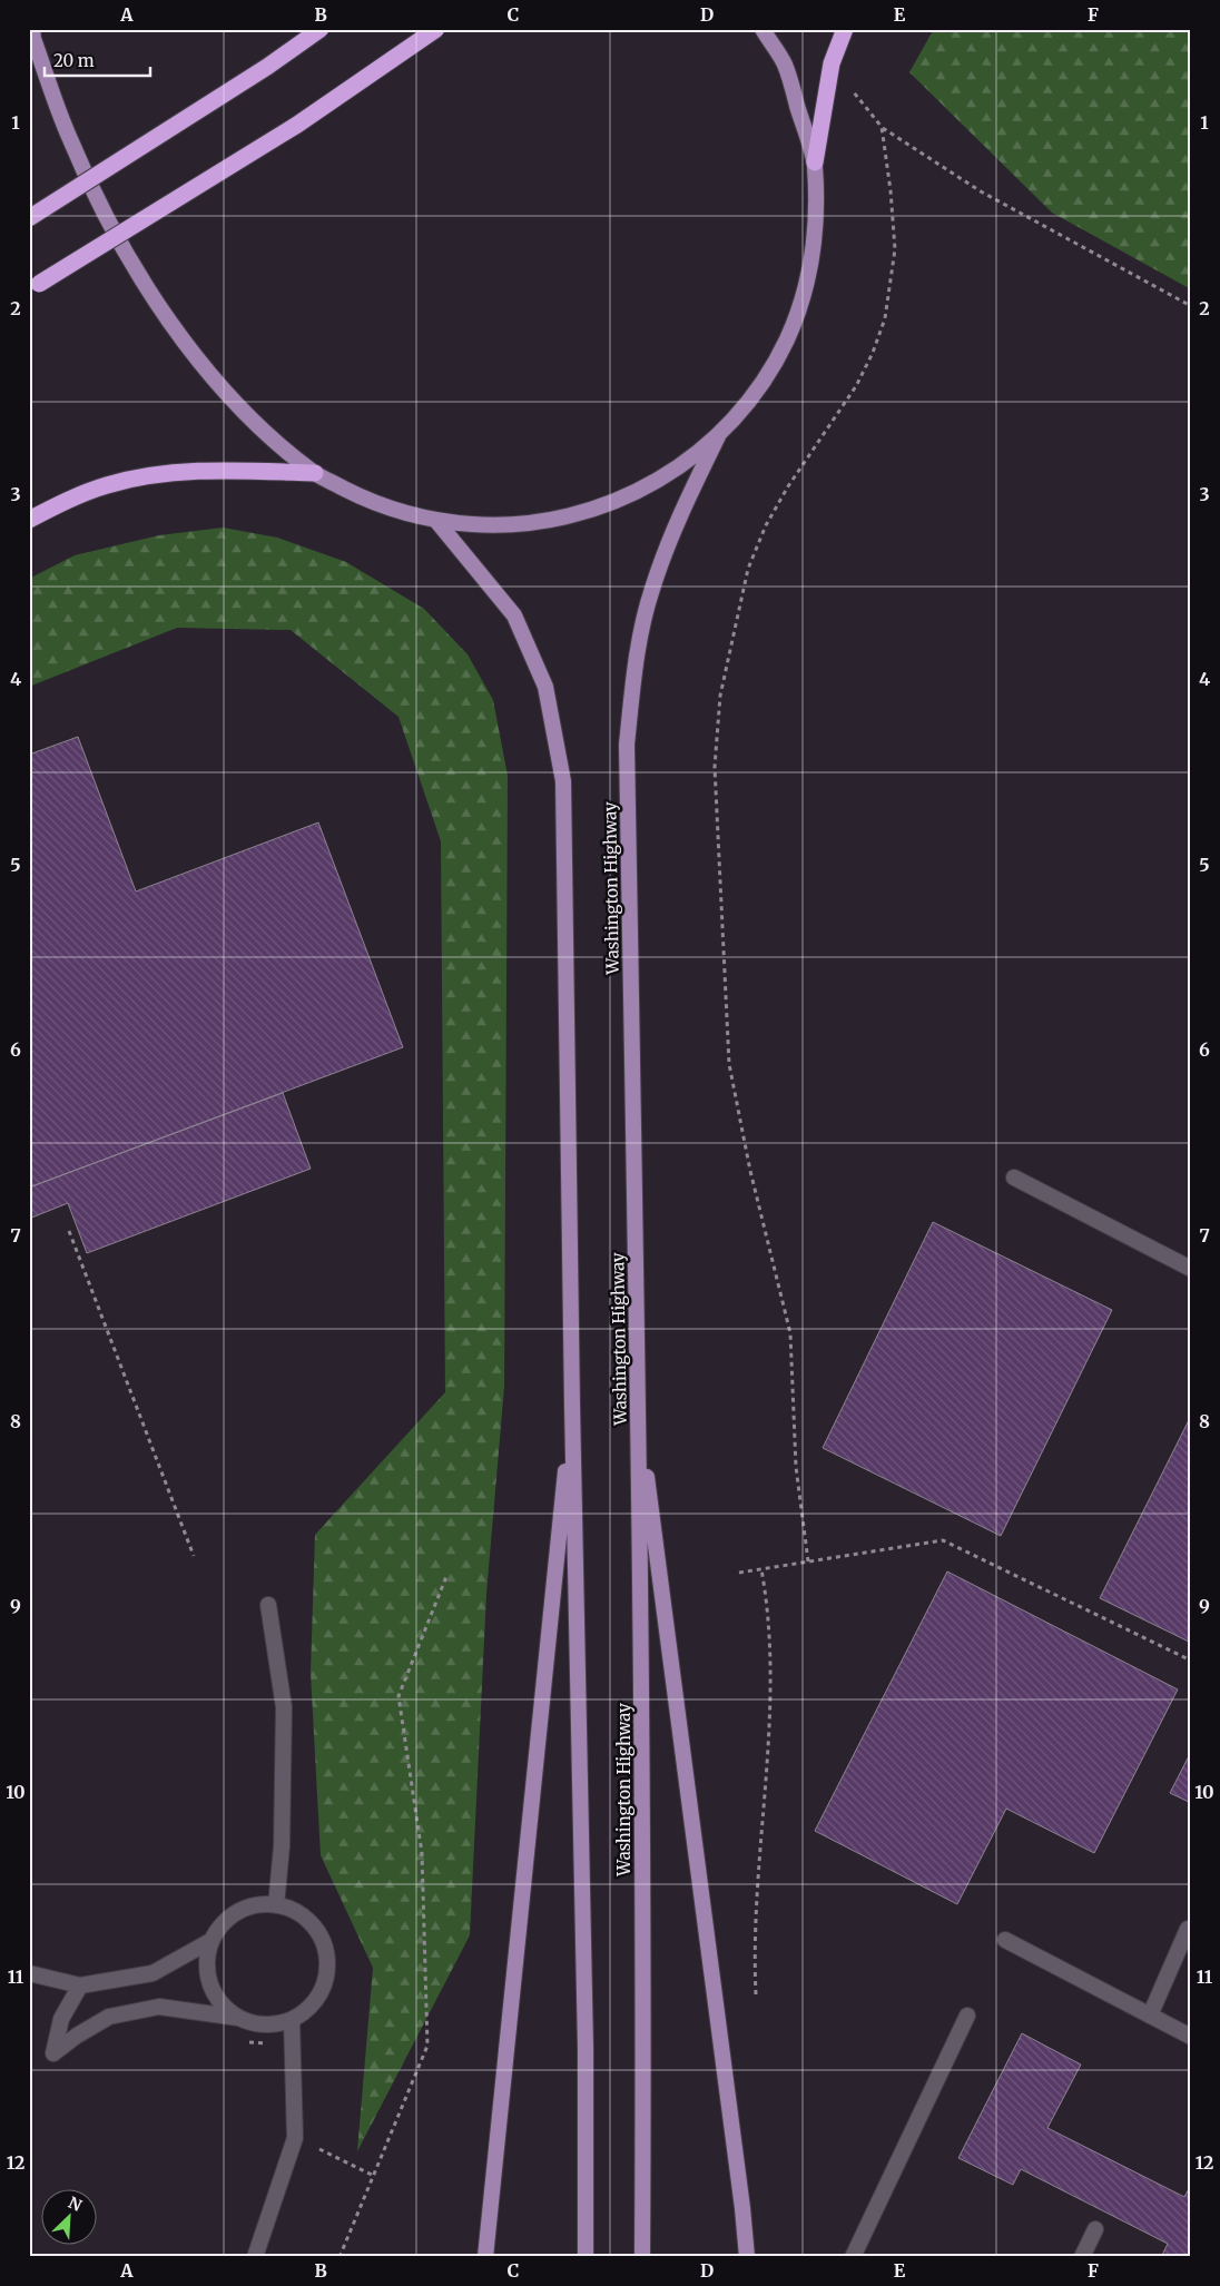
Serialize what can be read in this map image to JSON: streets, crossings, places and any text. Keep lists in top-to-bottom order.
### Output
{
  "streets": {
    "main road": ["Washington Highway"]
  },
  "scale_bar": "20 m",
  "north": "top right",
  "grid": {
    "columns": [
      "A",
      "B",
      "C",
      "D",
      "E",
      "F"
    ],
    "rows": [
      "1",
      "2",
      "3",
      "4",
      "5",
      "6",
      "7",
      "8",
      "9",
      "10",
      "11",
      "12"
    ]
  }
}
